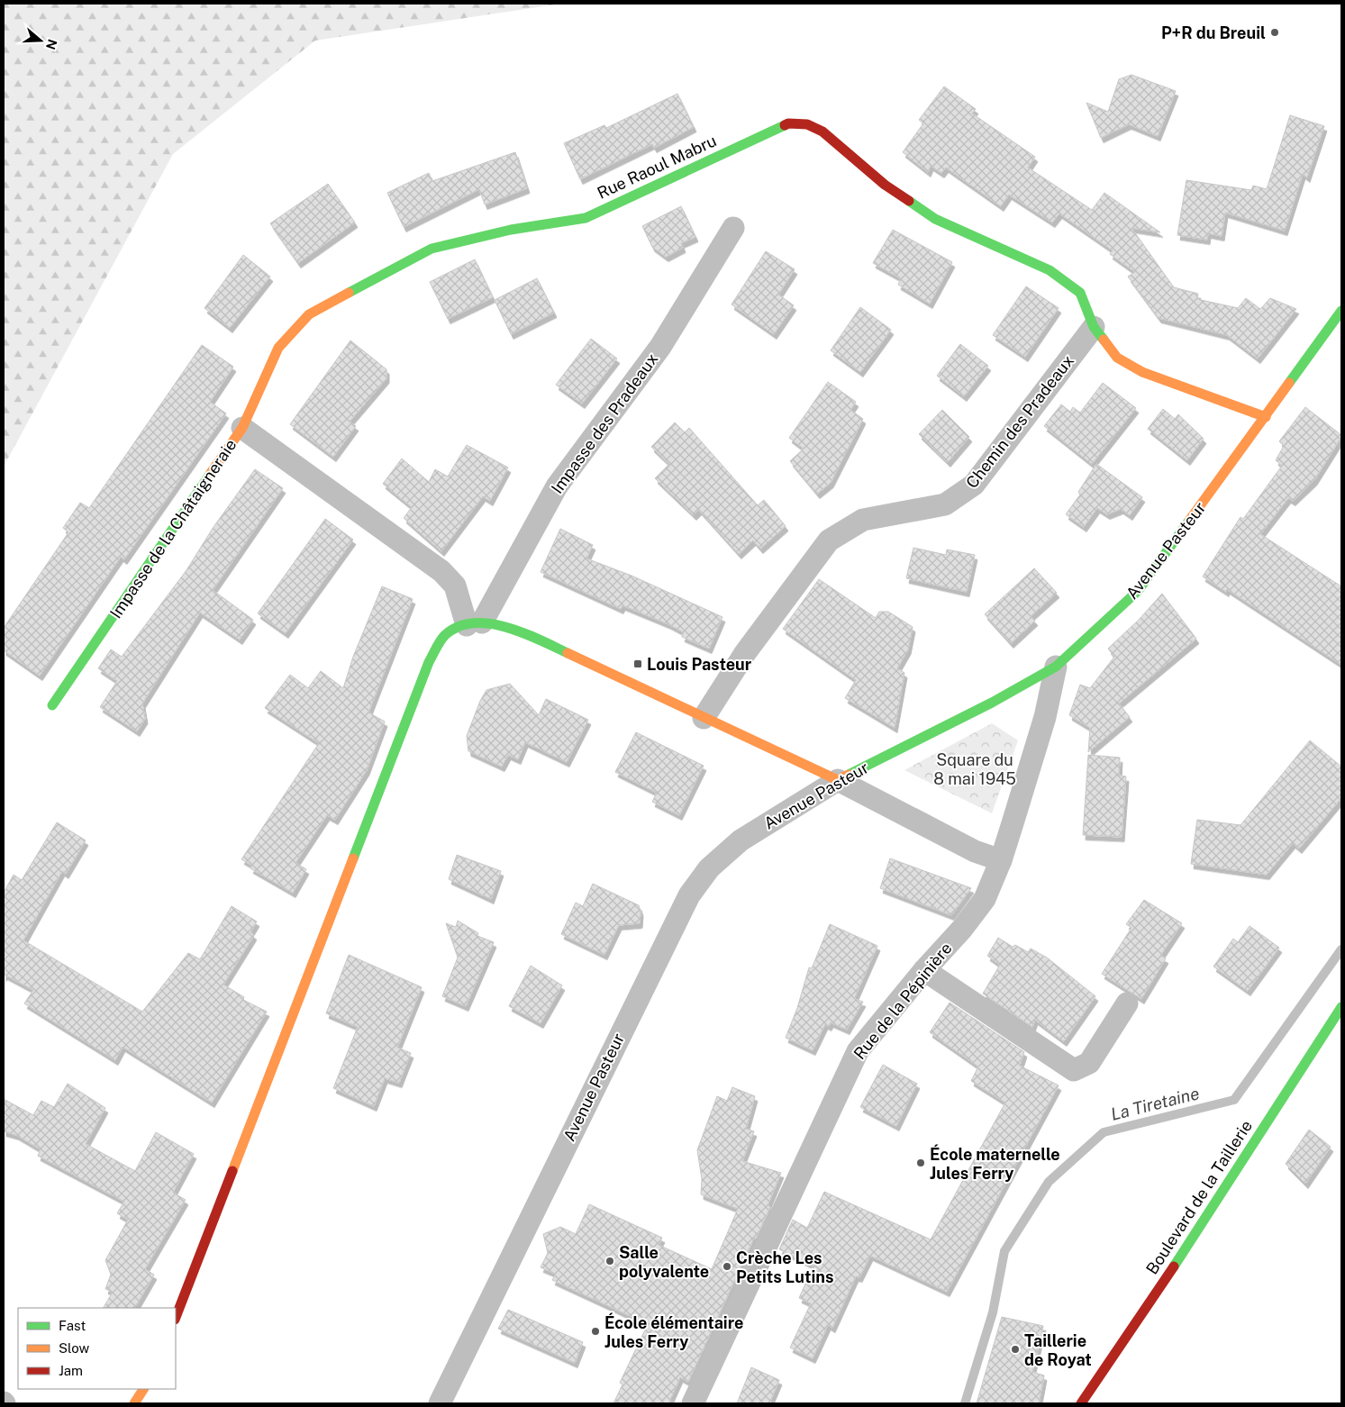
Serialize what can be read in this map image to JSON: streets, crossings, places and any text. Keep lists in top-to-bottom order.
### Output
{
  "streets": {
    "main road": [
      "Rue Raoul Mabru",
      "Impasse de la Châtaigneraie",
      "Avenue Pasteur",
      "Boulevard de la Taillerie"
    ],
    "street": ["Chemin des Pradeaux", "Impasse des Pradeaux", "Rue de la Pépinière"]
  },
  "crossings": [
    ["Rue Raoul Mabru", "Chemin des Pradeaux"],
    ["Rue Raoul Mabru", "Impasse de la Châtaigneraie"],
    ["Impasse des Pradeaux", "Impasse de la Châtaigneraie"],
    ["Avenue Pasteur", "Rue de la Pépinière"]
  ],
  "water": ["La Tiretaine"],
  "parks": ["Square du 8 mai 1945"],
  "places": {
    "other": [
      "P+R du Breuil",
      "École maternelle Jules Ferry",
      "Salle polyvalente",
      "Crèche Les Petits Lutins",
      "École élémentaire Jules Ferry",
      "Taillerie de Royat"
    ],
    "transit": ["Louis Pasteur"]
  },
  "legend": ["Fast", "Slow", "Jam"],
  "north": "right"
}
